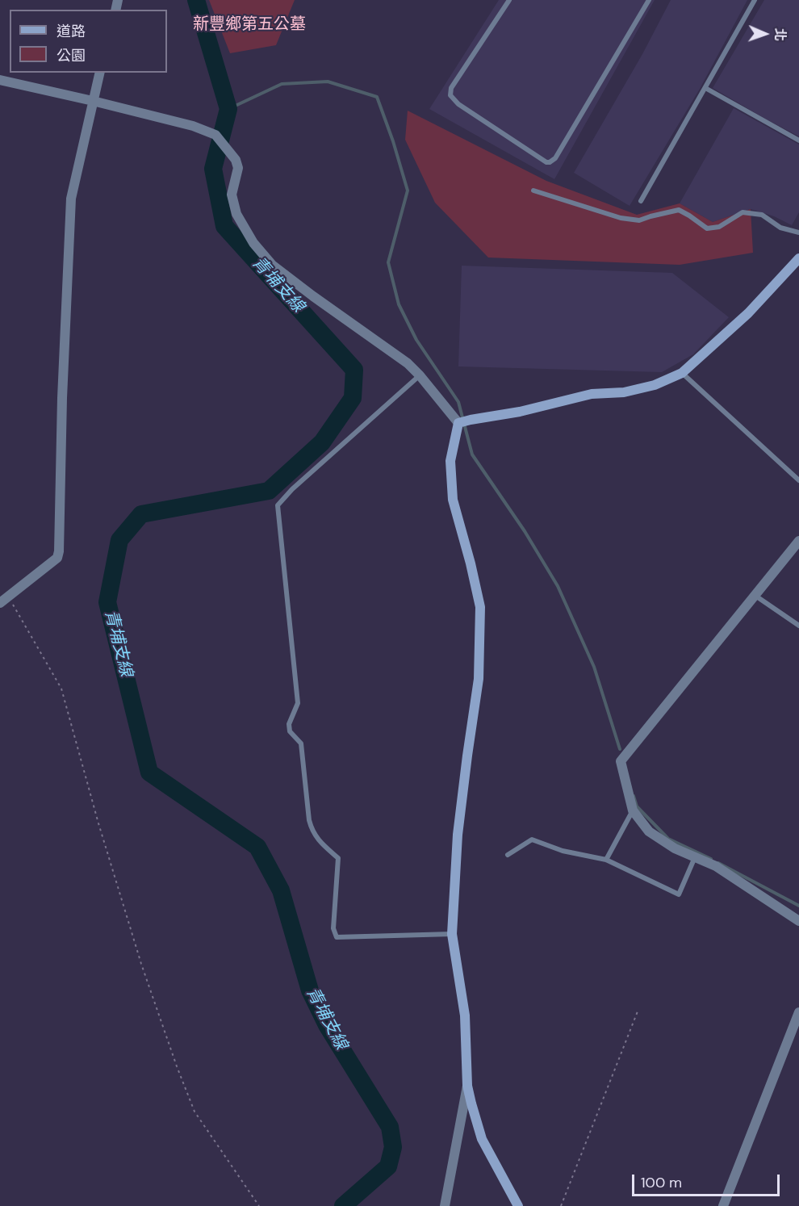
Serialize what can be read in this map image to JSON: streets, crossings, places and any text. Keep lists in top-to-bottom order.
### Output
{
  "water": ["青埔支線"],
  "parks": ["新豐鄉第五公墓"],
  "legend": ["道路", "公園"],
  "scale_bar": "100 m",
  "north": "right"
}
